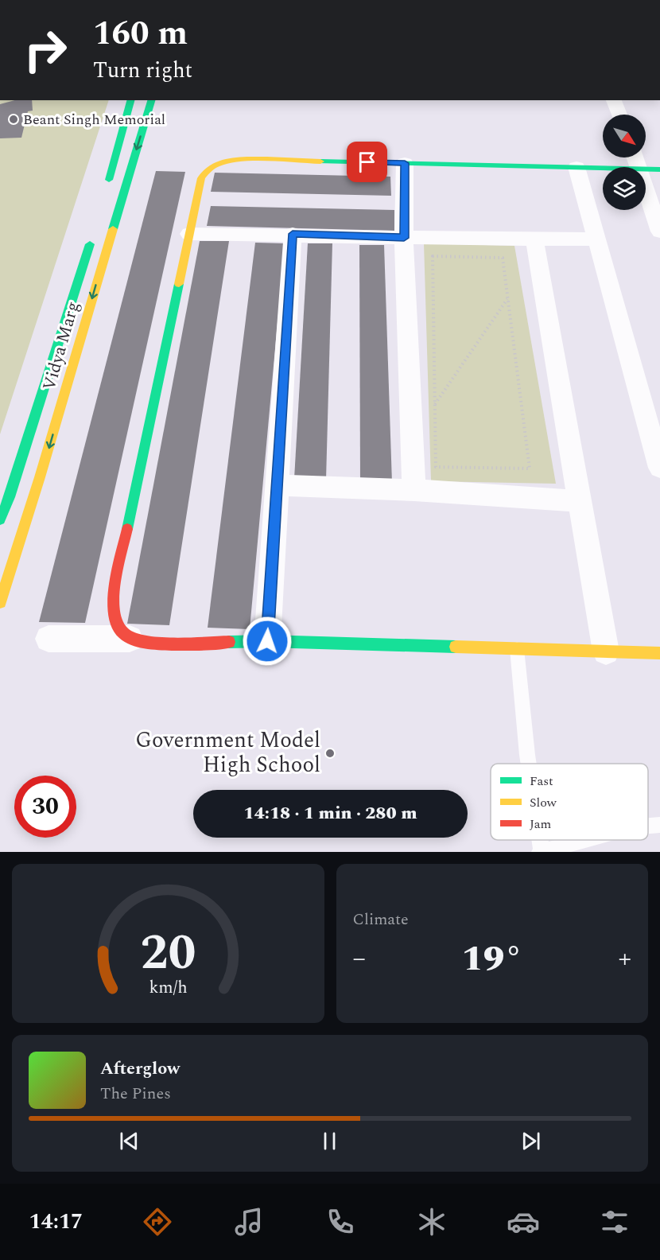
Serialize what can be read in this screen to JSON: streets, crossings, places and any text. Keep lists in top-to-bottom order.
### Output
{
  "streets": {
    "main road": ["Vidya Marg"]
  },
  "places": ["Beant Singh Memorial", "Government Model High School"],
  "legend": ["Fast", "Slow", "Jam"],
  "north": "bottom right",
  "page": {
    "turn": ["160 m", "Turn right"],
    "limit": "30",
    "trip": "14:18 · 1 min · 280 m",
    "tile": "Climate",
    "heat": ["−", "19°", "+"],
    "song": ["Afterglow", "The Pines"],
    "tabs": "14:17",
    "gauge": ["20", "km/h"]
  }
}
